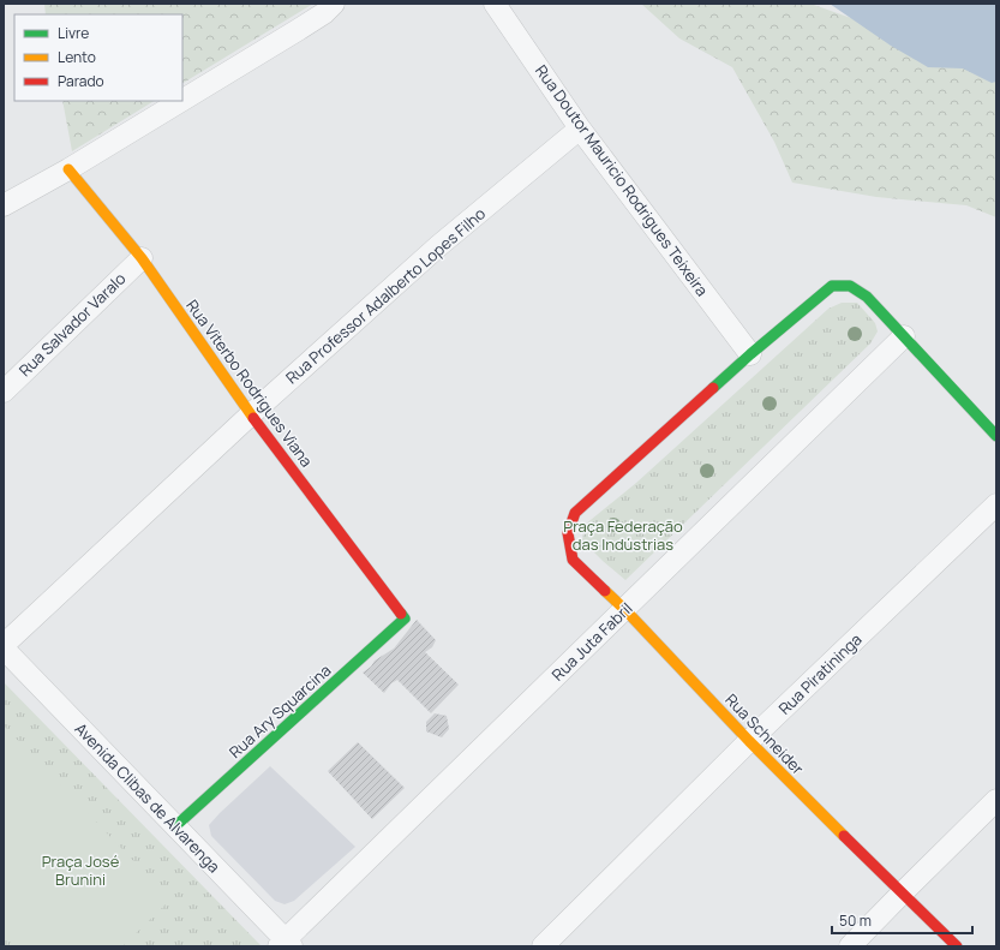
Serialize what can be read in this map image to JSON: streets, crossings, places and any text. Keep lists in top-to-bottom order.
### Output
{
  "streets": {
    "street": [
      "Rua Doutor Mauricio Rodrigues Teixeira",
      "Rua Professor Adalberto Lopes Filho",
      "Rua Salvador Varalo",
      "Rua Viterbo Rodrigues Viana",
      "Rua Juta Fabril",
      "Rua Piratininga",
      "Rua Ary Squarcina",
      "Rua Schneider",
      "Avenida Clibas de Alvarenga"
    ]
  },
  "crossings": [
    ["Rua Doutor Mauricio Rodrigues Teixeira", "Rua Professor Adalberto Lopes Filho"],
    ["Rua Doutor Mauricio Rodrigues Teixeira", "Rua Schneider"],
    ["Rua Professor Adalberto Lopes Filho", "Rua Viterbo Rodrigues Viana"],
    ["Rua Salvador Varalo", "Rua Viterbo Rodrigues Viana"],
    ["Rua Viterbo Rodrigues Viana", "Rua Ary Squarcina"],
    ["Rua Juta Fabril", "Rua Schneider"],
    ["Rua Juta Fabril", "Avenida Clibas de Alvarenga"],
    ["Rua Piratininga", "Rua Schneider"],
    ["Rua Ary Squarcina", "Avenida Clibas de Alvarenga"]
  ],
  "parks": ["Praça Federação das Indústrias", "Praça José Brunini"],
  "legend": ["Livre", "Lento", "Parado"],
  "scale_bar": "50 m"
}
